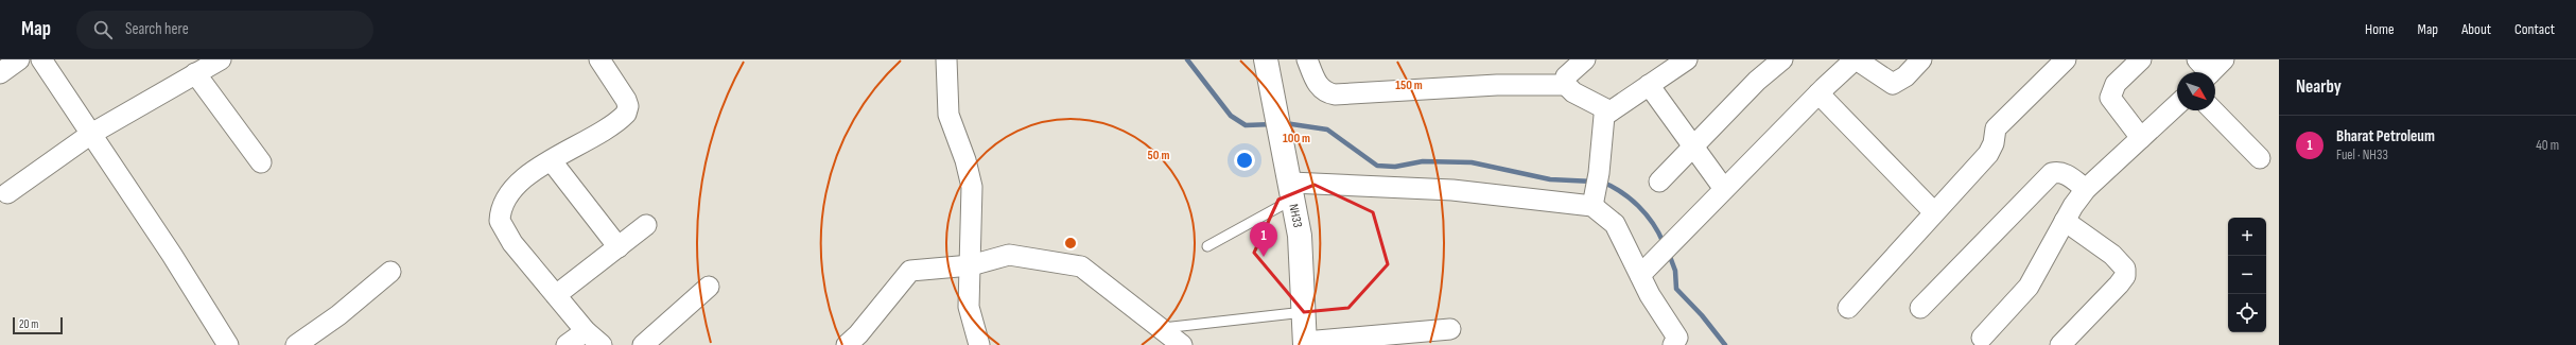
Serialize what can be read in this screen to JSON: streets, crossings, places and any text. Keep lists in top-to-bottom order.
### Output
{
  "streets": {
    "main road": ["NH33"]
  },
  "scale_bar": "20 m",
  "north": "bottom right",
  "page": {
    "header": "Map",
    "search": "Search here",
    "nav": [
      "Home",
      "Map",
      "About",
      "Contact"
    ],
    "heading": "Nearby",
    "list": [
      {
        "mark": "1",
        "name": "Bharat Petroleum",
        "note": "Fuel · NH33",
        "value": "40 m"
      }
    ],
    "map_buttons": ["+", "−"],
    "pins": "1",
    "scale": "20 m"
  },
  "rings": ["150 m", "100 m", "50 m"]
}
